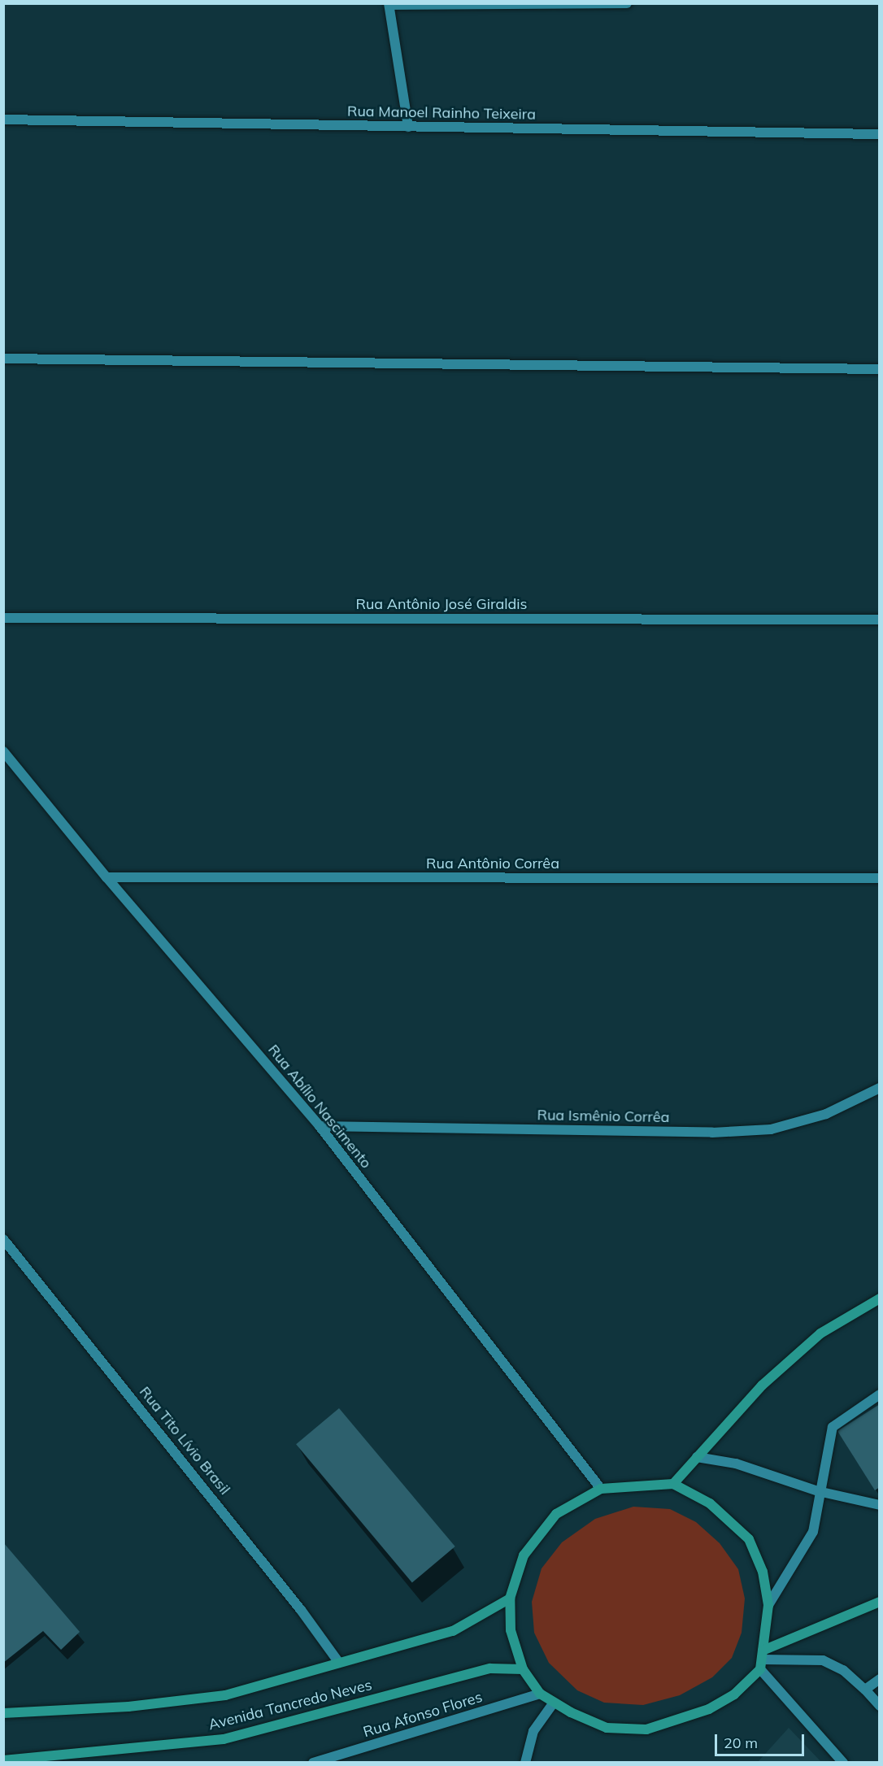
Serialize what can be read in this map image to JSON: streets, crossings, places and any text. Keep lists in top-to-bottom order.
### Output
{
  "streets": {
    "street": [
      "Rua Manoel Rainho Teixeira",
      "Rua Antônio José Giraldis",
      "Rua Antônio Corrêa",
      "Rua Abílio Nascimento",
      "Rua Ismênio Corrêa",
      "Rua Tito Lívio Brasil",
      "Avenida Tancredo Neves",
      "Rua Afonso Flores"
    ]
  },
  "crossings": [
    ["Rua Antônio Corrêa", "Rua Abílio Nascimento"],
    ["Rua Abílio Nascimento", "Rua Ismênio Corrêa"],
    ["Rua Tito Lívio Brasil", "Avenida Tancredo Neves"]
  ],
  "scale_bar": "20 m"
}
